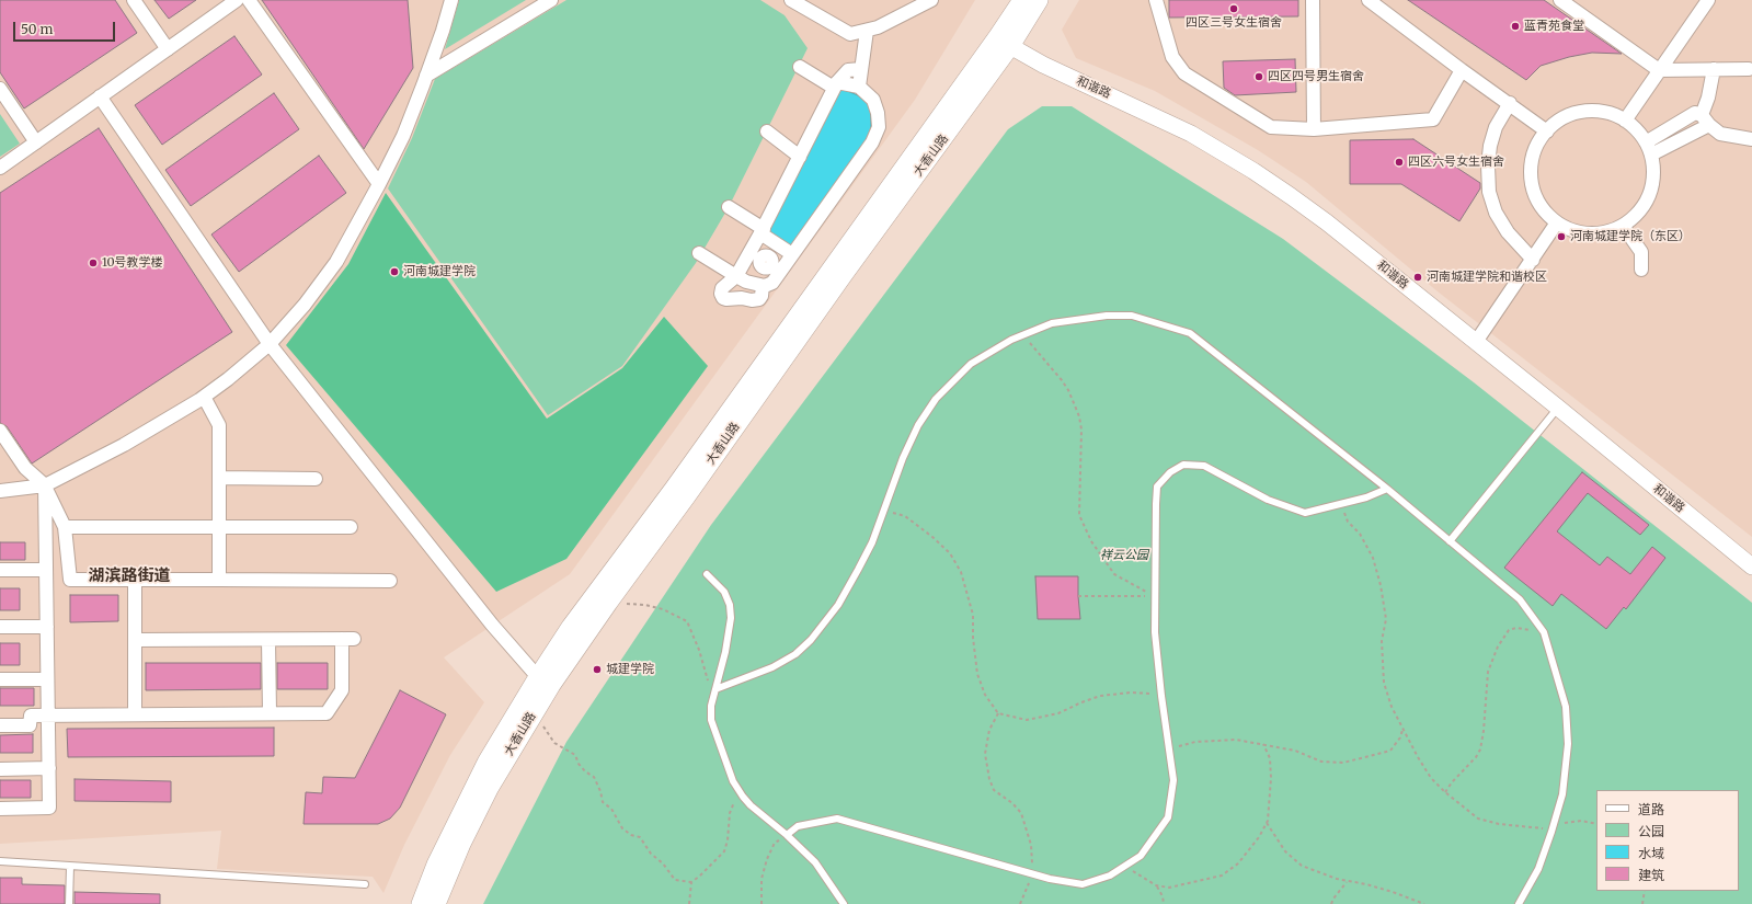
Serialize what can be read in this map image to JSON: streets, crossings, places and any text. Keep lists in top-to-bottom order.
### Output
{
  "streets": {
    "main road": ["大香山路"],
    "street": ["和谐路"]
  },
  "crossings": [
    ["和谐路", "大香山路"]
  ],
  "districts": ["湖滨路街道"],
  "parks": ["祥云公园"],
  "places": [
    "四区三号女生宿舍",
    "蓝青苑食堂",
    "四区四号男生宿舍",
    "四区六号女生宿舍",
    "河南城建学院（东区）",
    "10号教学楼",
    "河南城建学院",
    "河南城建学院和谐校区",
    "城建学院"
  ],
  "legend": [
    "道路",
    "公园",
    "水域",
    "建筑"
  ],
  "scale_bar": "50 m"
}
